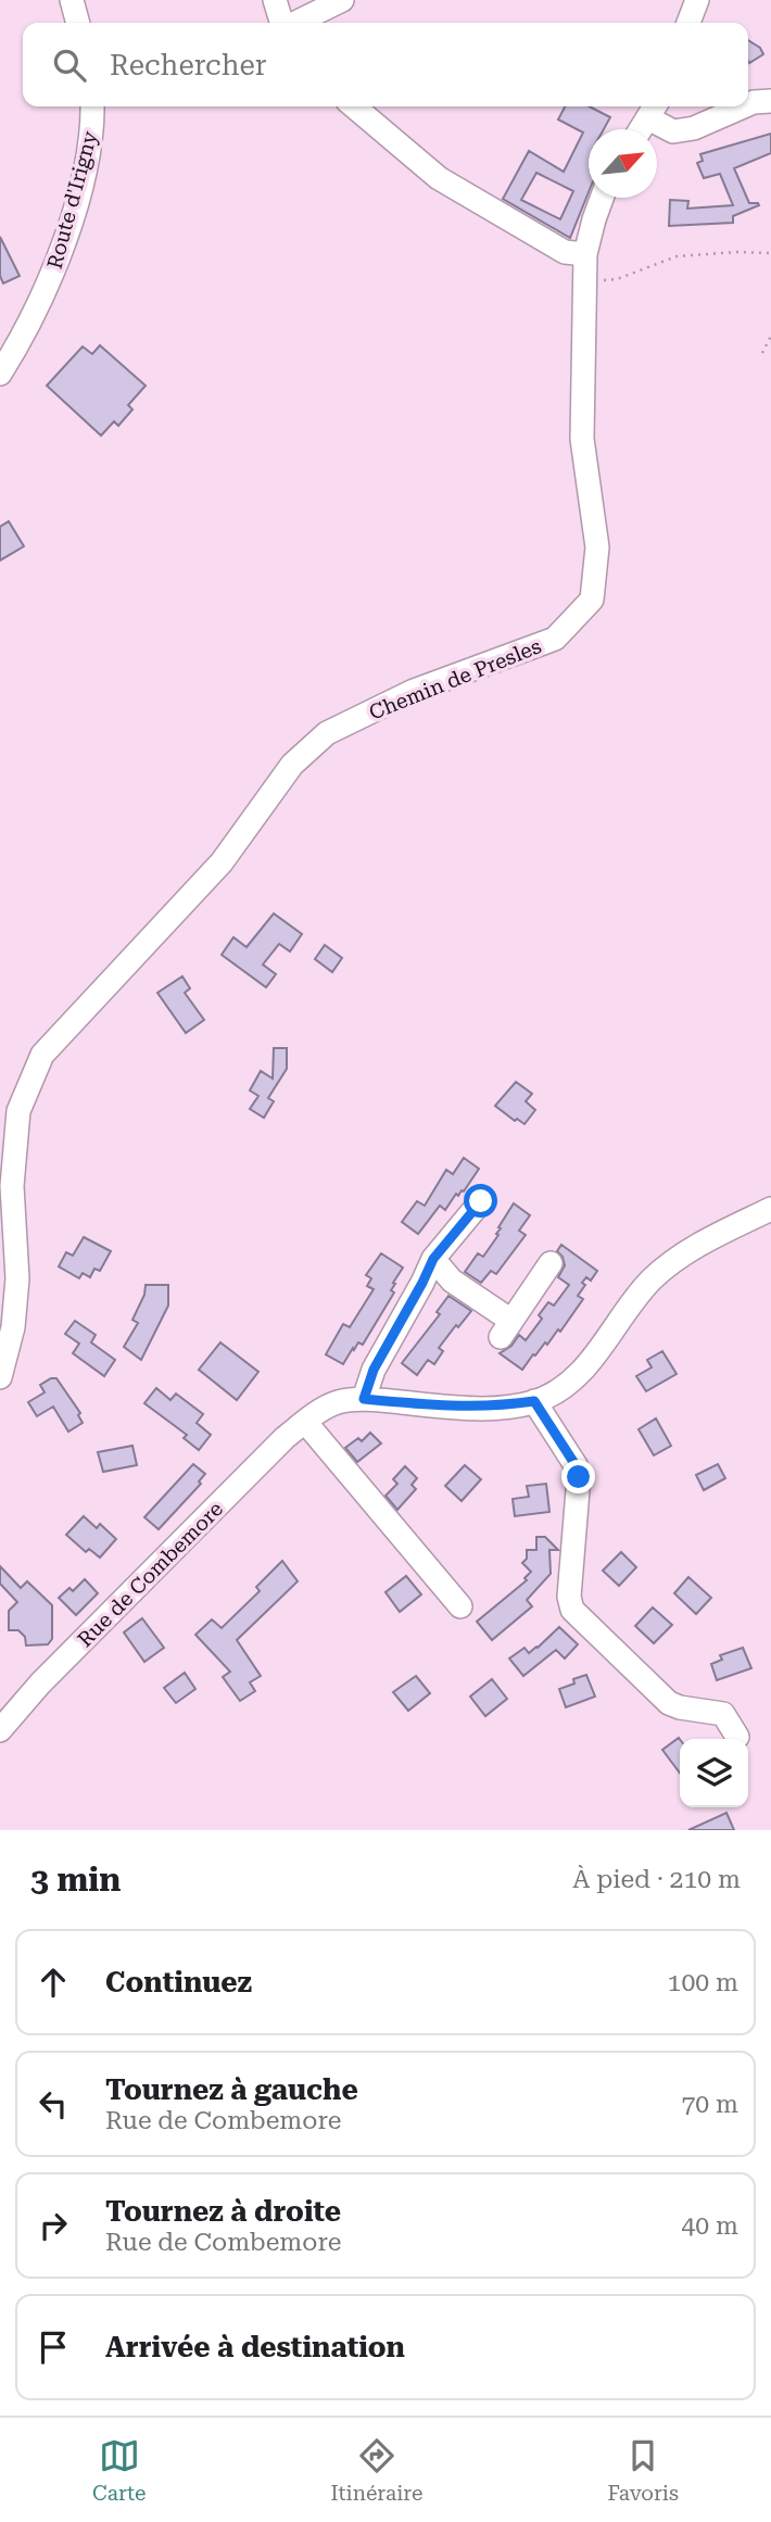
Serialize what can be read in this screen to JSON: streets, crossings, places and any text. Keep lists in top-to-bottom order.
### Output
{
  "streets": {
    "street": ["Route d'Irigny", "Chemin de Presles", "Rue de Combemore"]
  },
  "north": "top right",
  "page": {
    "search": "Rechercher",
    "heading": ["3 min", "À pied · 210 m"],
    "list": [
      ["Continuez", "100 m"],
      ["Tournez à gauche", "Rue de Combemore", "70 m"],
      ["Tournez à droite", "Rue de Combemore", "40 m"],
      "Arrivée à destination"
    ],
    "nav": ["Carte", "Itinéraire", "Favoris"]
  }
}
